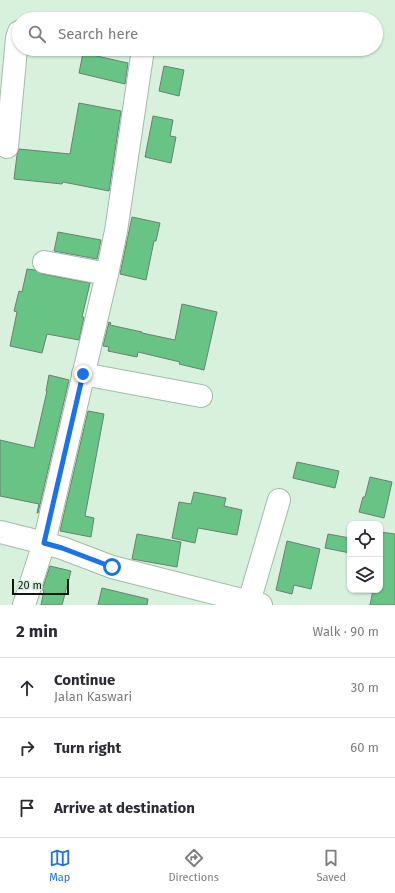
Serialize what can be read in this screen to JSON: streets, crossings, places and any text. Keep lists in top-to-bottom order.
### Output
{
  "scale_bar": "20 m",
  "page": {
    "search": "Search here",
    "scale": "20 m",
    "heading": ["2 min", "Walk · 90 m"],
    "list": [
      ["Continue", "Jalan Kaswari", "30 m"],
      ["Turn right", "60 m"],
      "Arrive at destination"
    ],
    "nav": ["Map", "Directions", "Saved"]
  }
}
